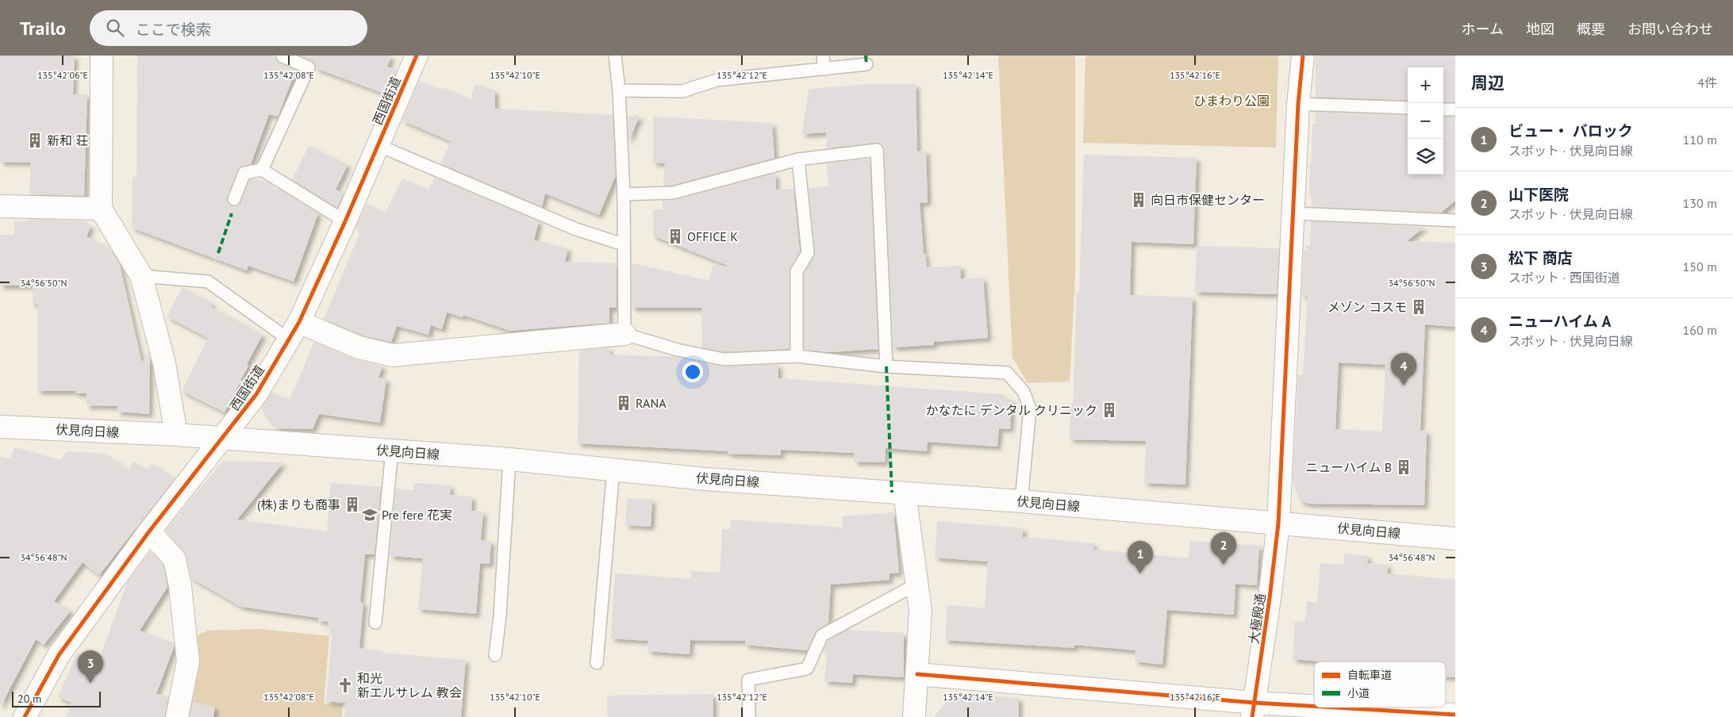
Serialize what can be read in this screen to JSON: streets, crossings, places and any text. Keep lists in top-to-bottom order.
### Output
{
  "streets": {
    "street": ["西国街道", "伏見向日線", "大極殿通"]
  },
  "crossings": [
    ["西国街道", "伏見向日線"],
    ["伏見向日線", "大極殿通"]
  ],
  "parks": ["ひまわり公園"],
  "places": {
    "building": [
      "新和 荘",
      "向日市保健センター",
      "OFFICE K",
      "メゾン コスモ",
      "RANA",
      "かなたに デンタル クリニック",
      "ニューハイム B",
      "(株)まりも商事"
    ],
    "school or university": ["Pre fere 花実"],
    "church": ["和光 新エルサレム 教会"]
  },
  "legend": ["自転車道", "小道"],
  "scale_bar": "20 m",
  "page": {
    "header": "Trailo",
    "search": "ここで検索",
    "nav": [
      "ホーム",
      "地図",
      "概要",
      "お問い合わせ"
    ],
    "heading": ["周辺", "4件"],
    "map_buttons": ["+", "−"],
    "list": [
      {
        "mark": "1",
        "name": "ビュー・ バロック",
        "note": "スポット · 伏見向日線",
        "value": "110 m"
      },
      {
        "mark": "2",
        "name": "山下医院",
        "note": "スポット · 伏見向日線",
        "value": "130 m"
      },
      {
        "mark": "3",
        "name": "松下 商店",
        "note": "スポット · 西国街道",
        "value": "150 m"
      },
      {
        "mark": "4",
        "name": "ニューハイム A",
        "note": "スポット · 伏見向日線",
        "value": "160 m"
      }
    ],
    "pins": [
      "4",
      "2",
      "1",
      "3"
    ],
    "scale": "20 m"
  },
  "coordinates": [
    "135°42'06\"E",
    "135°42'08\"E",
    "135°42'10\"E",
    "135°42'12\"E",
    "135°42'14\"E",
    "135°42'16\"E",
    "34°56'50\"N",
    "34°56'48\"N"
  ]
}
